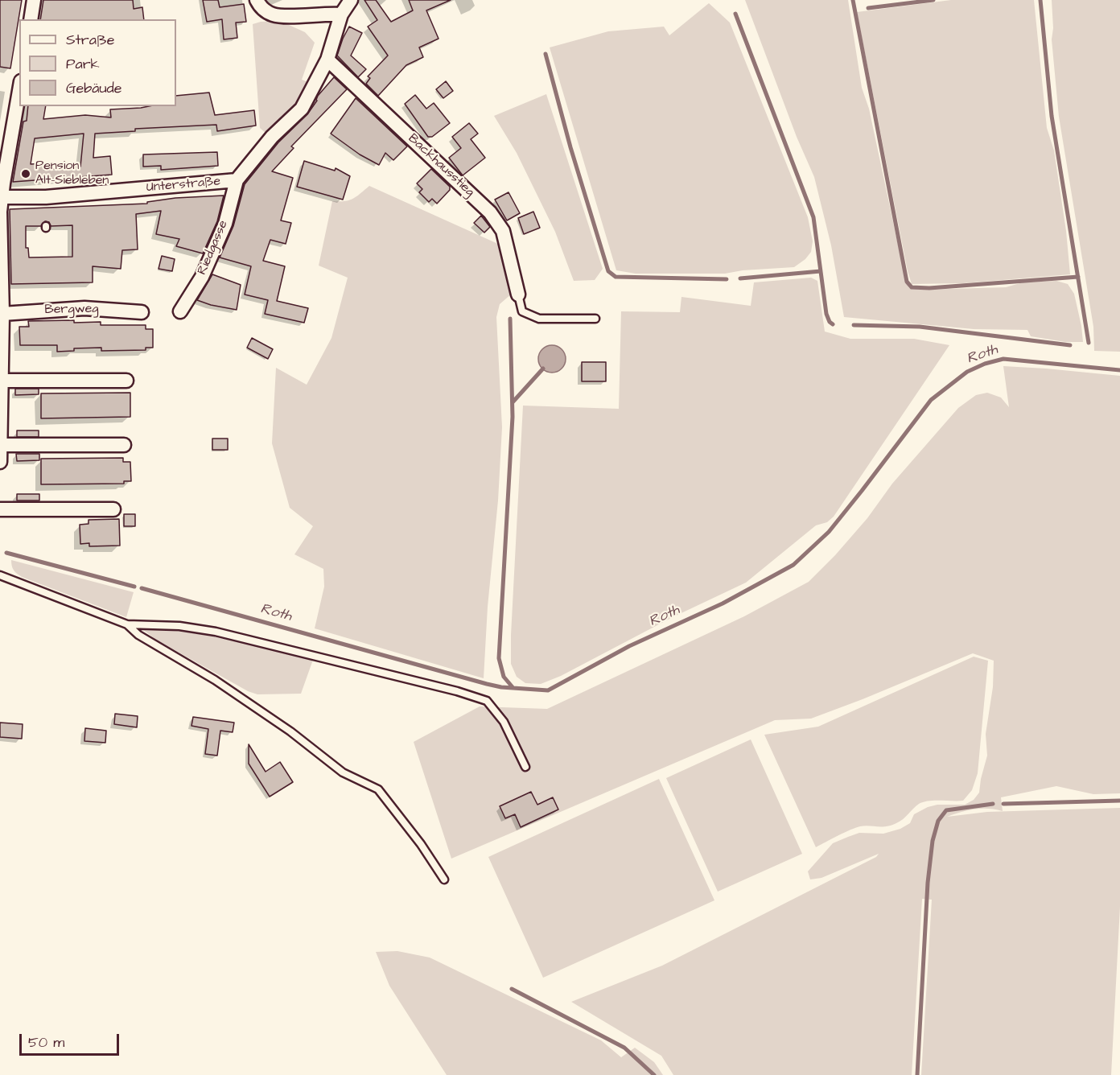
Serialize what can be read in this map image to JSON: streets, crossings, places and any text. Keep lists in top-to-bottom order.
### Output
{
  "streets": {
    "street": [
      "Backhausstieg",
      "Unterstraße",
      "Riedgasse",
      "Bergweg"
    ]
  },
  "crossings": [
    ["Backhausstieg", "Unterstraße"],
    ["Unterstraße", "Riedgasse"]
  ],
  "water": ["Roth"],
  "places": ["Pension Alt-Siebleben"],
  "legend": ["Straße", "Park", "Gebäude"],
  "scale_bar": "50 m"
}
